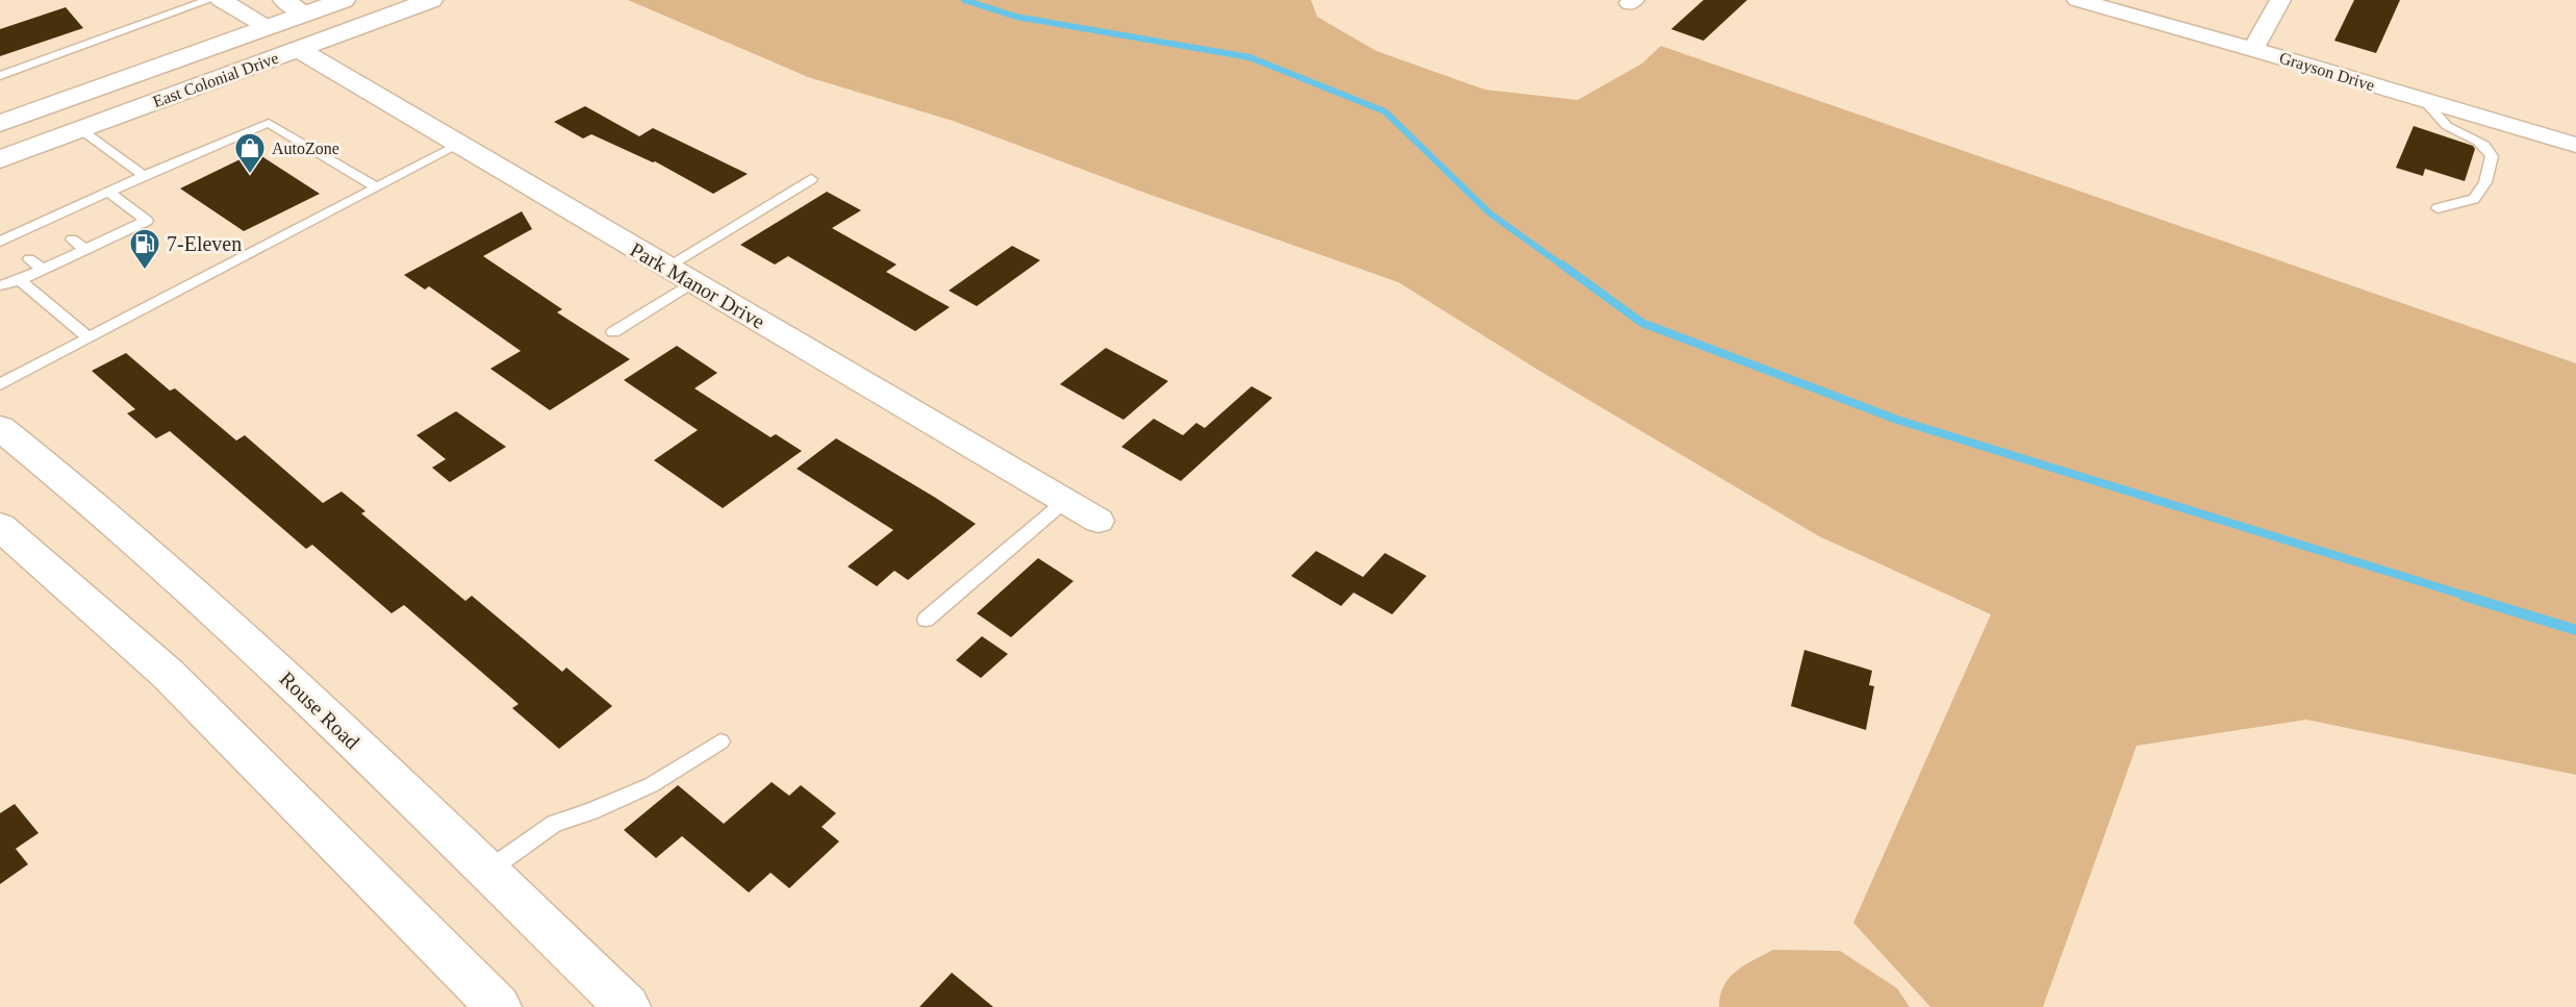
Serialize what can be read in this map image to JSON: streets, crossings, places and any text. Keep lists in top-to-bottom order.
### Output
{
  "streets": {
    "main road": ["East Colonial Drive", "Rouse Road"],
    "street": ["Grayson Drive", "Park Manor Drive"]
  },
  "crossings": [
    ["East Colonial Drive", "Park Manor Drive"]
  ],
  "places": {
    "shop": ["AutoZone"],
    "fuel station": ["7-Eleven"]
  }
}
